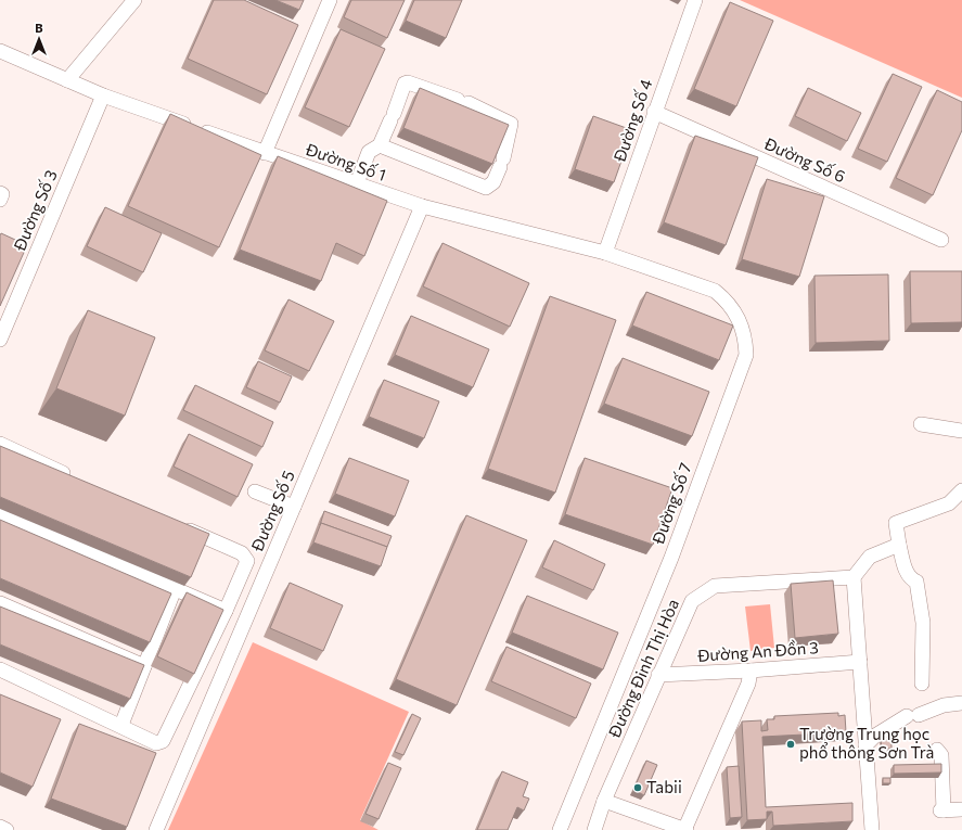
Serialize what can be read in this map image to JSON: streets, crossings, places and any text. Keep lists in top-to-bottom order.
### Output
{
  "streets": {
    "street": [
      "Đường Số 4",
      "Đường Số 6",
      "Đường Số 1",
      "Đường Số 3",
      "Đường Số 7",
      "Đường Số 5",
      "Đường An Đồn 3",
      "Đường Đinh Thị Hòa"
    ]
  },
  "crossings": [
    ["Đường Số 4", "Đường Số 6"],
    ["Đường Số 4", "Đường Số 1"],
    ["Đường Số 4", "Đường Số 7"],
    ["Đường Số 1", "Đường Số 3"],
    ["Đường Số 1", "Đường Số 7"],
    ["Đường Số 1", "Đường Số 5"],
    ["Đường An Đồn 3", "Đường Đinh Thị Hòa"]
  ],
  "places": ["Trường Trung học phổ thông Sơn Trà", "Tabii"],
  "north": "top"
}
